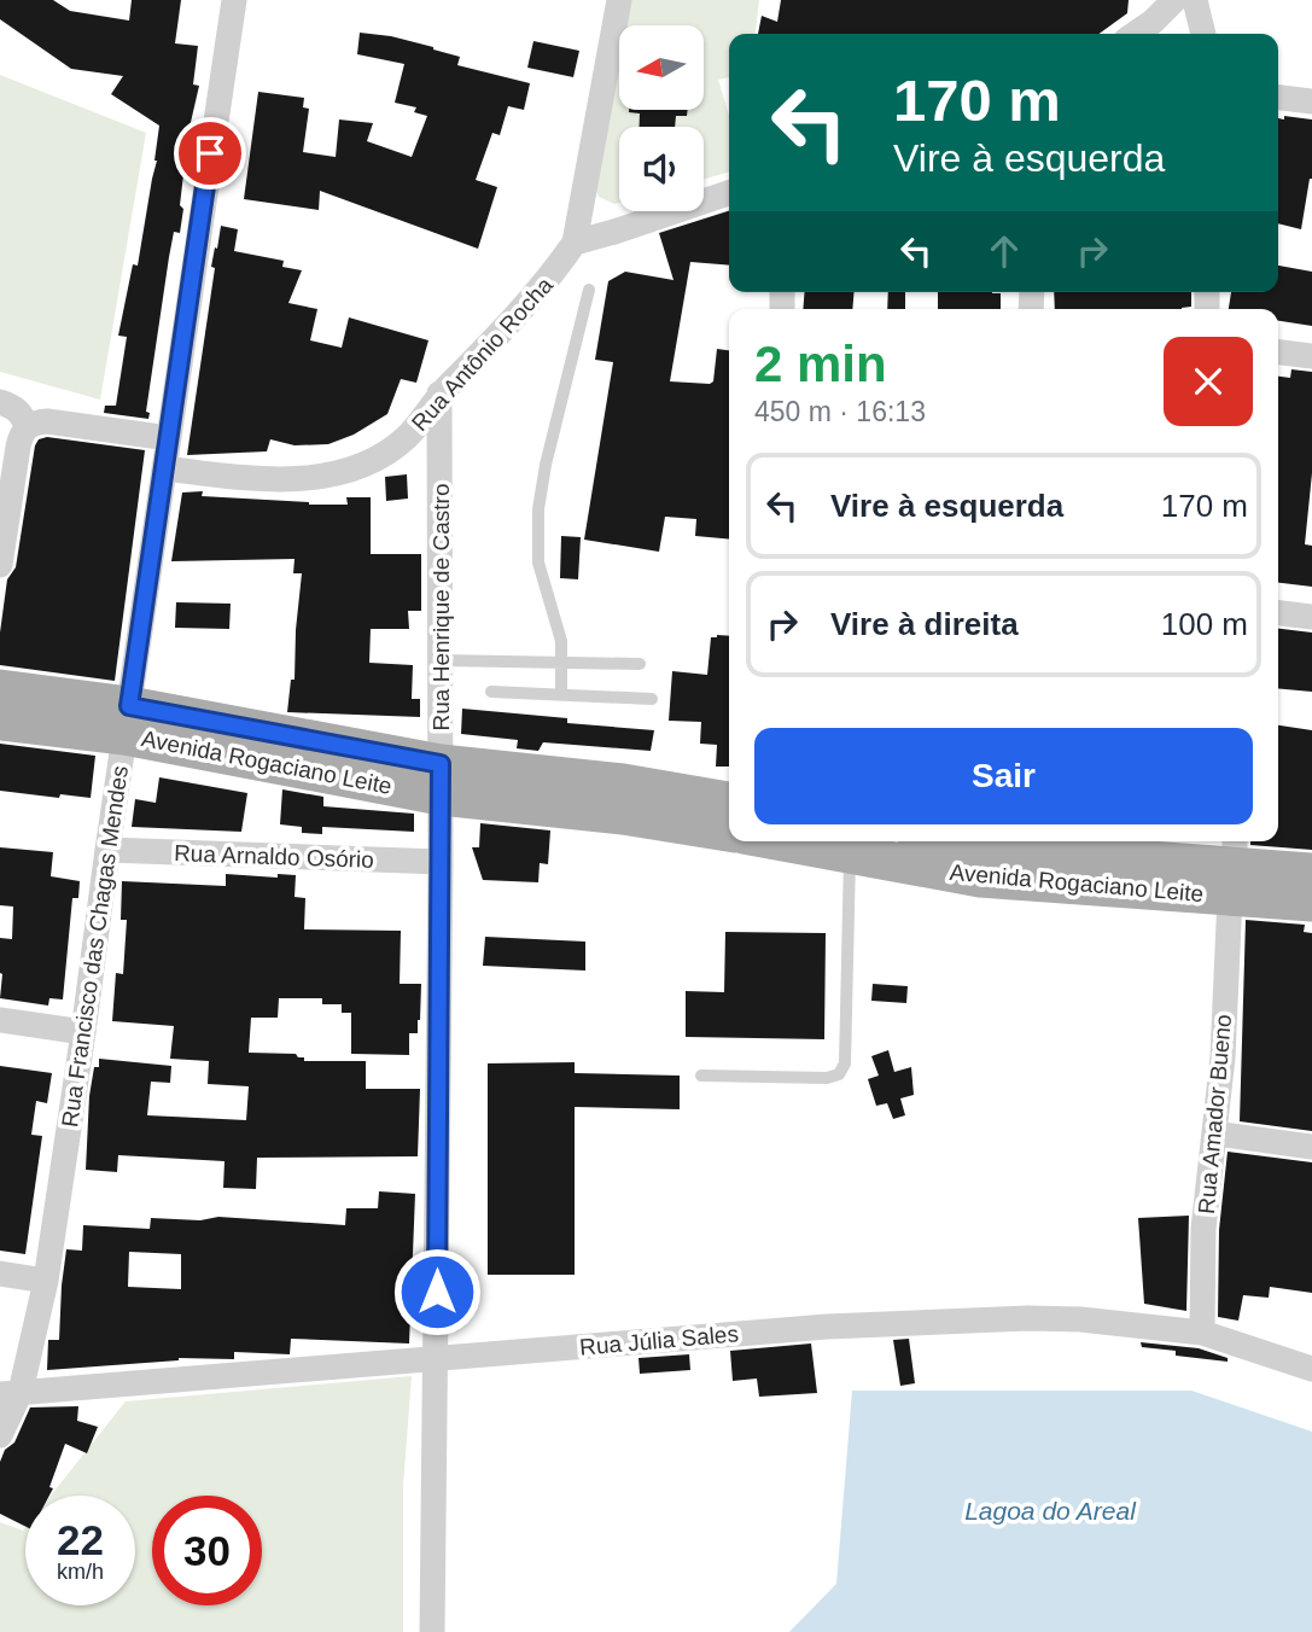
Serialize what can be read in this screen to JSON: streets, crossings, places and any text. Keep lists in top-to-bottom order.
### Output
{
  "streets": {
    "main road": ["Avenida Rogaciano Leite"],
    "street": [
      "Rua Antônio Rocha",
      "Rua Henrique de Castro",
      "Rua Arnaldo Osório",
      "Rua Francisco das Chagas Mendes",
      "Rua Amador Bueno",
      "Rua Júlia Sales"
    ]
  },
  "crossings": [
    ["Rua Antônio Rocha", "Rua Henrique de Castro"],
    ["Rua Antônio Rocha", "Rua Francisco das Chagas Mendes"],
    ["Rua Henrique de Castro", "Avenida Rogaciano Leite"],
    ["Rua Henrique de Castro", "Rua Arnaldo Osório"],
    ["Rua Henrique de Castro", "Rua Júlia Sales"],
    ["Avenida Rogaciano Leite", "Rua Francisco das Chagas Mendes"],
    ["Avenida Rogaciano Leite", "Rua Amador Bueno"],
    ["Rua Arnaldo Osório", "Rua Francisco das Chagas Mendes"],
    ["Rua Francisco das Chagas Mendes", "Rua Júlia Sales"],
    ["Rua Amador Bueno", "Rua Júlia Sales"]
  ],
  "water": ["Lagoa do Areal"],
  "north": "left",
  "page": {
    "turn": ["170 m", "Vire à esquerda"],
    "heading": ["2 min", "450 m · 16:13"],
    "list": [
      {
        "name": "Vire à esquerda",
        "value": "170 m"
      },
      {
        "name": "Vire à direita",
        "value": "100 m"
      }
    ],
    "buttons": "Sair",
    "speed": "22 km/h",
    "limit": "30"
  }
}
